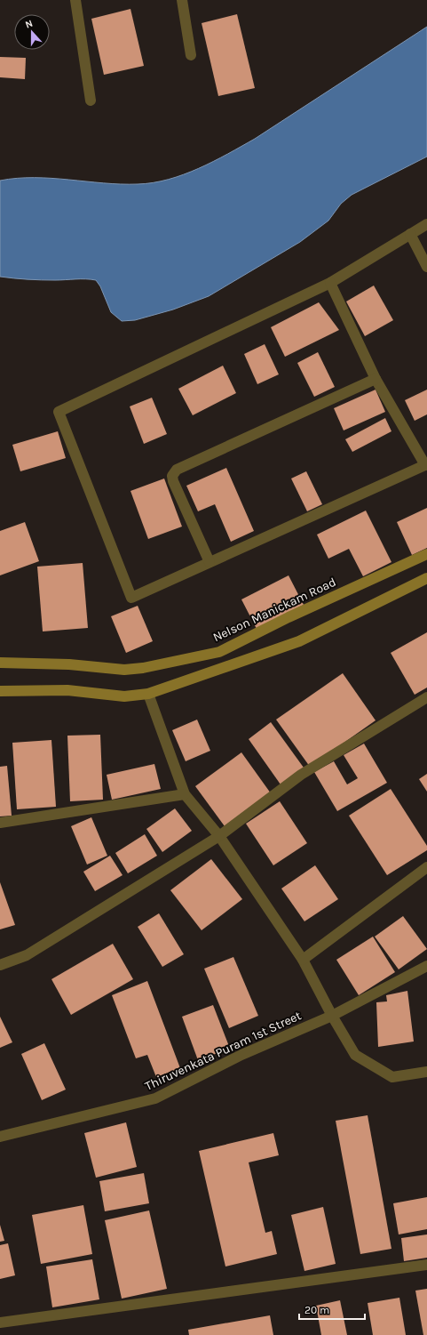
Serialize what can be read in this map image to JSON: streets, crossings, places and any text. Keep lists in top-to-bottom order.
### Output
{
  "streets": {
    "main road": ["Nelson Manickam Road"],
    "street": ["Thiruvenkata Puram 1st Street"]
  },
  "scale_bar": "20 m",
  "north": "top"
}
